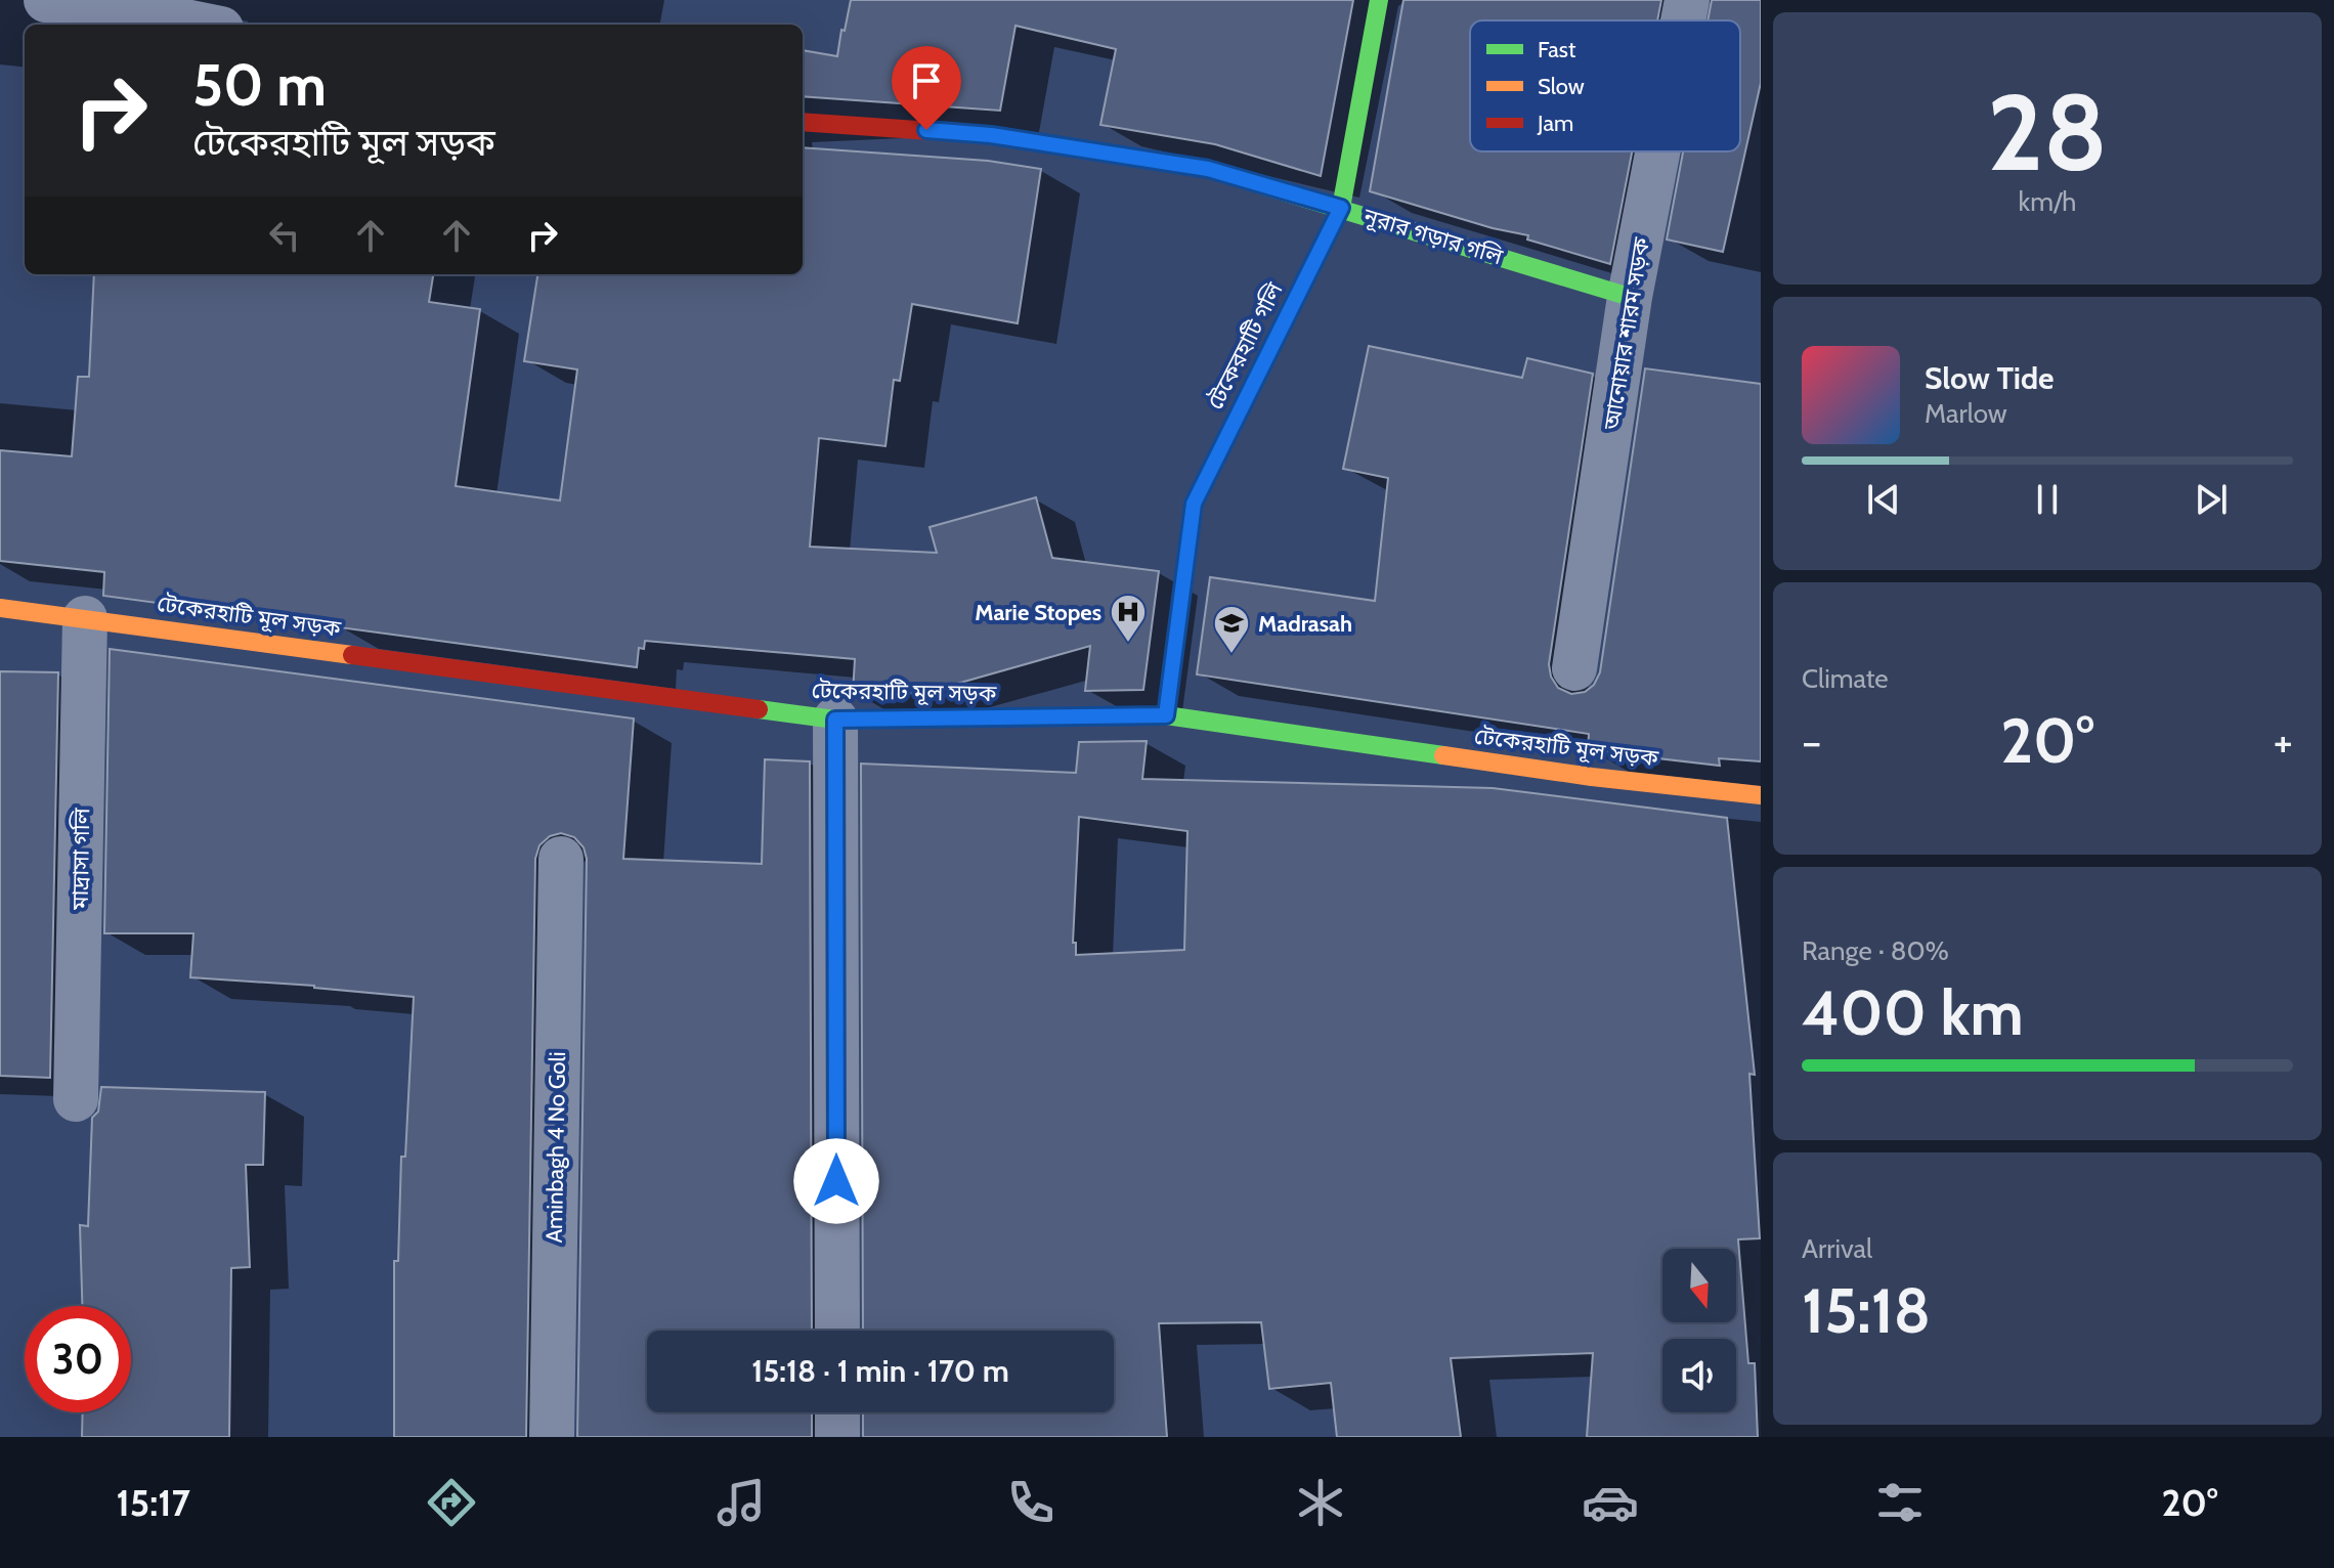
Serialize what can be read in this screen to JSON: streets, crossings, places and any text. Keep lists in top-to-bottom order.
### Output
{
  "streets": {
    "street": [
      "নূরার গড়ার গলি",
      "আনোয়ার শারম সড়ক",
      "টেকেরহাটি গলি",
      "টেকেরহাটি মূল সড়ক",
      "মাদ্রাসা গলি",
      "Aminbagh 4 No Goli"
    ]
  },
  "crossings": [
    ["নূরার গড়ার গলি", "আনোয়ার শারম সড়ক"],
    ["নূরার গড়ার গলি", "টেকেরহাটি গলি"],
    ["টেকেরহাটি গলি", "টেকেরহাটি মূল সড়ক"],
    ["টেকেরহাটি মূল সড়ক", "মাদ্রাসা গলি"]
  ],
  "places": {
    "hospital": ["Marie Stopes"],
    "school or university": ["Madrasah"]
  },
  "legend": ["Fast", "Slow", "Jam"],
  "north": "bottom",
  "page": {
    "tile": [
      ["28", "km/h"],
      "Climate",
      ["Range · 80%", "400 km"],
      ["Arrival", "15:18"]
    ],
    "turn": ["50 m", "টেকেরহাটি মূল সড়ক"],
    "song": ["Slow Tide", "Marlow"],
    "heat": ["−", "20°", "+"],
    "limit": "30",
    "trip": "15:18 · 1 min · 170 m",
    "tabs": ["15:17", "20°"]
  }
}
